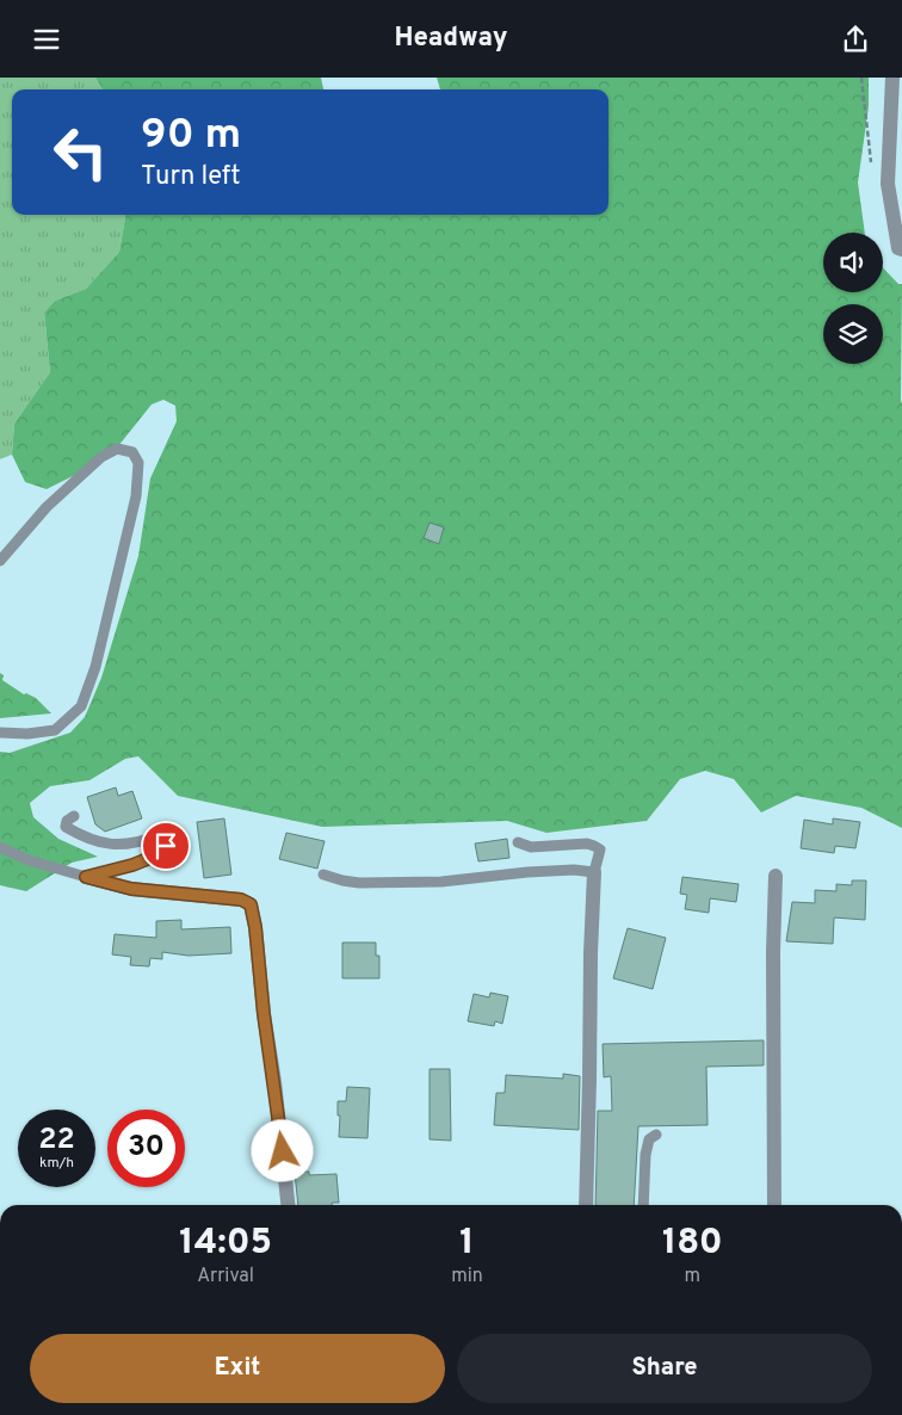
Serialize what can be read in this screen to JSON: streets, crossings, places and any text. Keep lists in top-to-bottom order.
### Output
{
  "page": {
    "header": "Headway",
    "turn": ["90 m", "Turn left"],
    "speed": "22 km/h",
    "limit": "30",
    "eta": [
      "14:05",
      "Arrival",
      "1",
      "min",
      "180",
      "m"
    ],
    "buttons": ["Exit", "Share"]
  }
}
